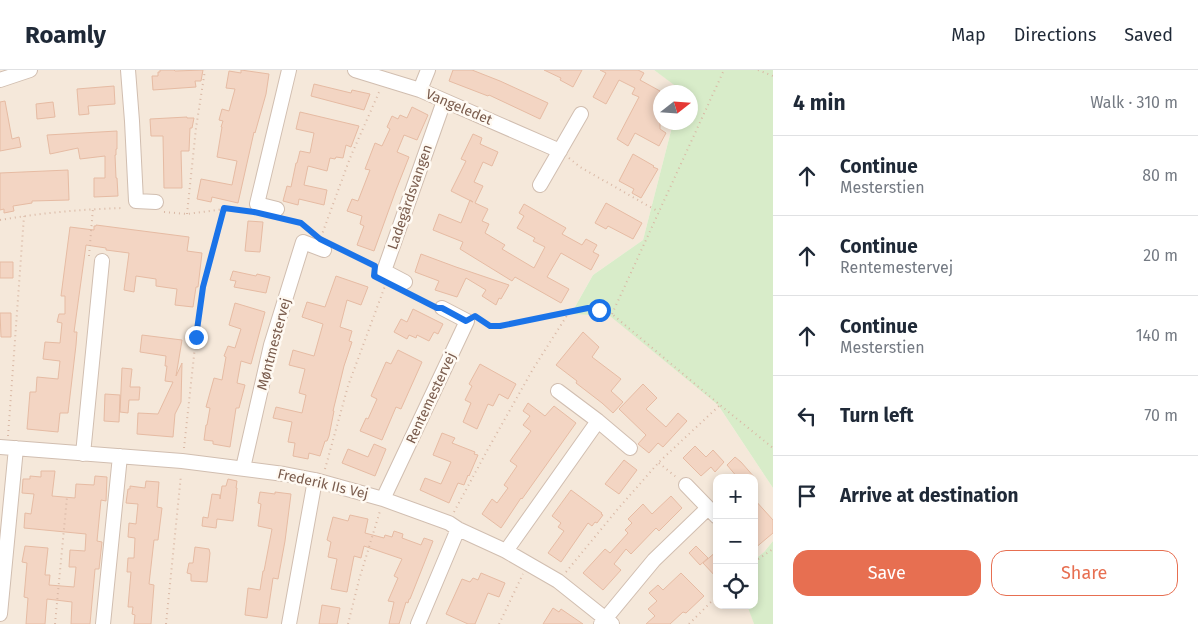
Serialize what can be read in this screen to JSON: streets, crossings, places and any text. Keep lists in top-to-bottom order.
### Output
{
  "streets": {
    "street": [
      "Vangeledet",
      "Ladegårdsvangen",
      "Møntmestervej",
      "Rentemestervej",
      "Frederik IIs Vej"
    ]
  },
  "crossings": [
    ["Vangeledet", "Ladegårdsvangen"],
    ["Møntmestervej", "Frederik IIs Vej"],
    ["Rentemestervej", "Frederik IIs Vej"]
  ],
  "north": "right",
  "page": {
    "header": "Roamly",
    "nav": ["Map", "Directions", "Saved"],
    "heading": ["4 min", "Walk · 310 m"],
    "list": [
      ["Continue", "Mesterstien", "80 m"],
      ["Continue", "Rentemestervej", "20 m"],
      ["Continue", "Mesterstien", "140 m"],
      ["Turn left", "70 m"],
      "Arrive at destination"
    ],
    "map_buttons": ["+", "−"],
    "buttons": ["Save", "Share"]
  }
}
